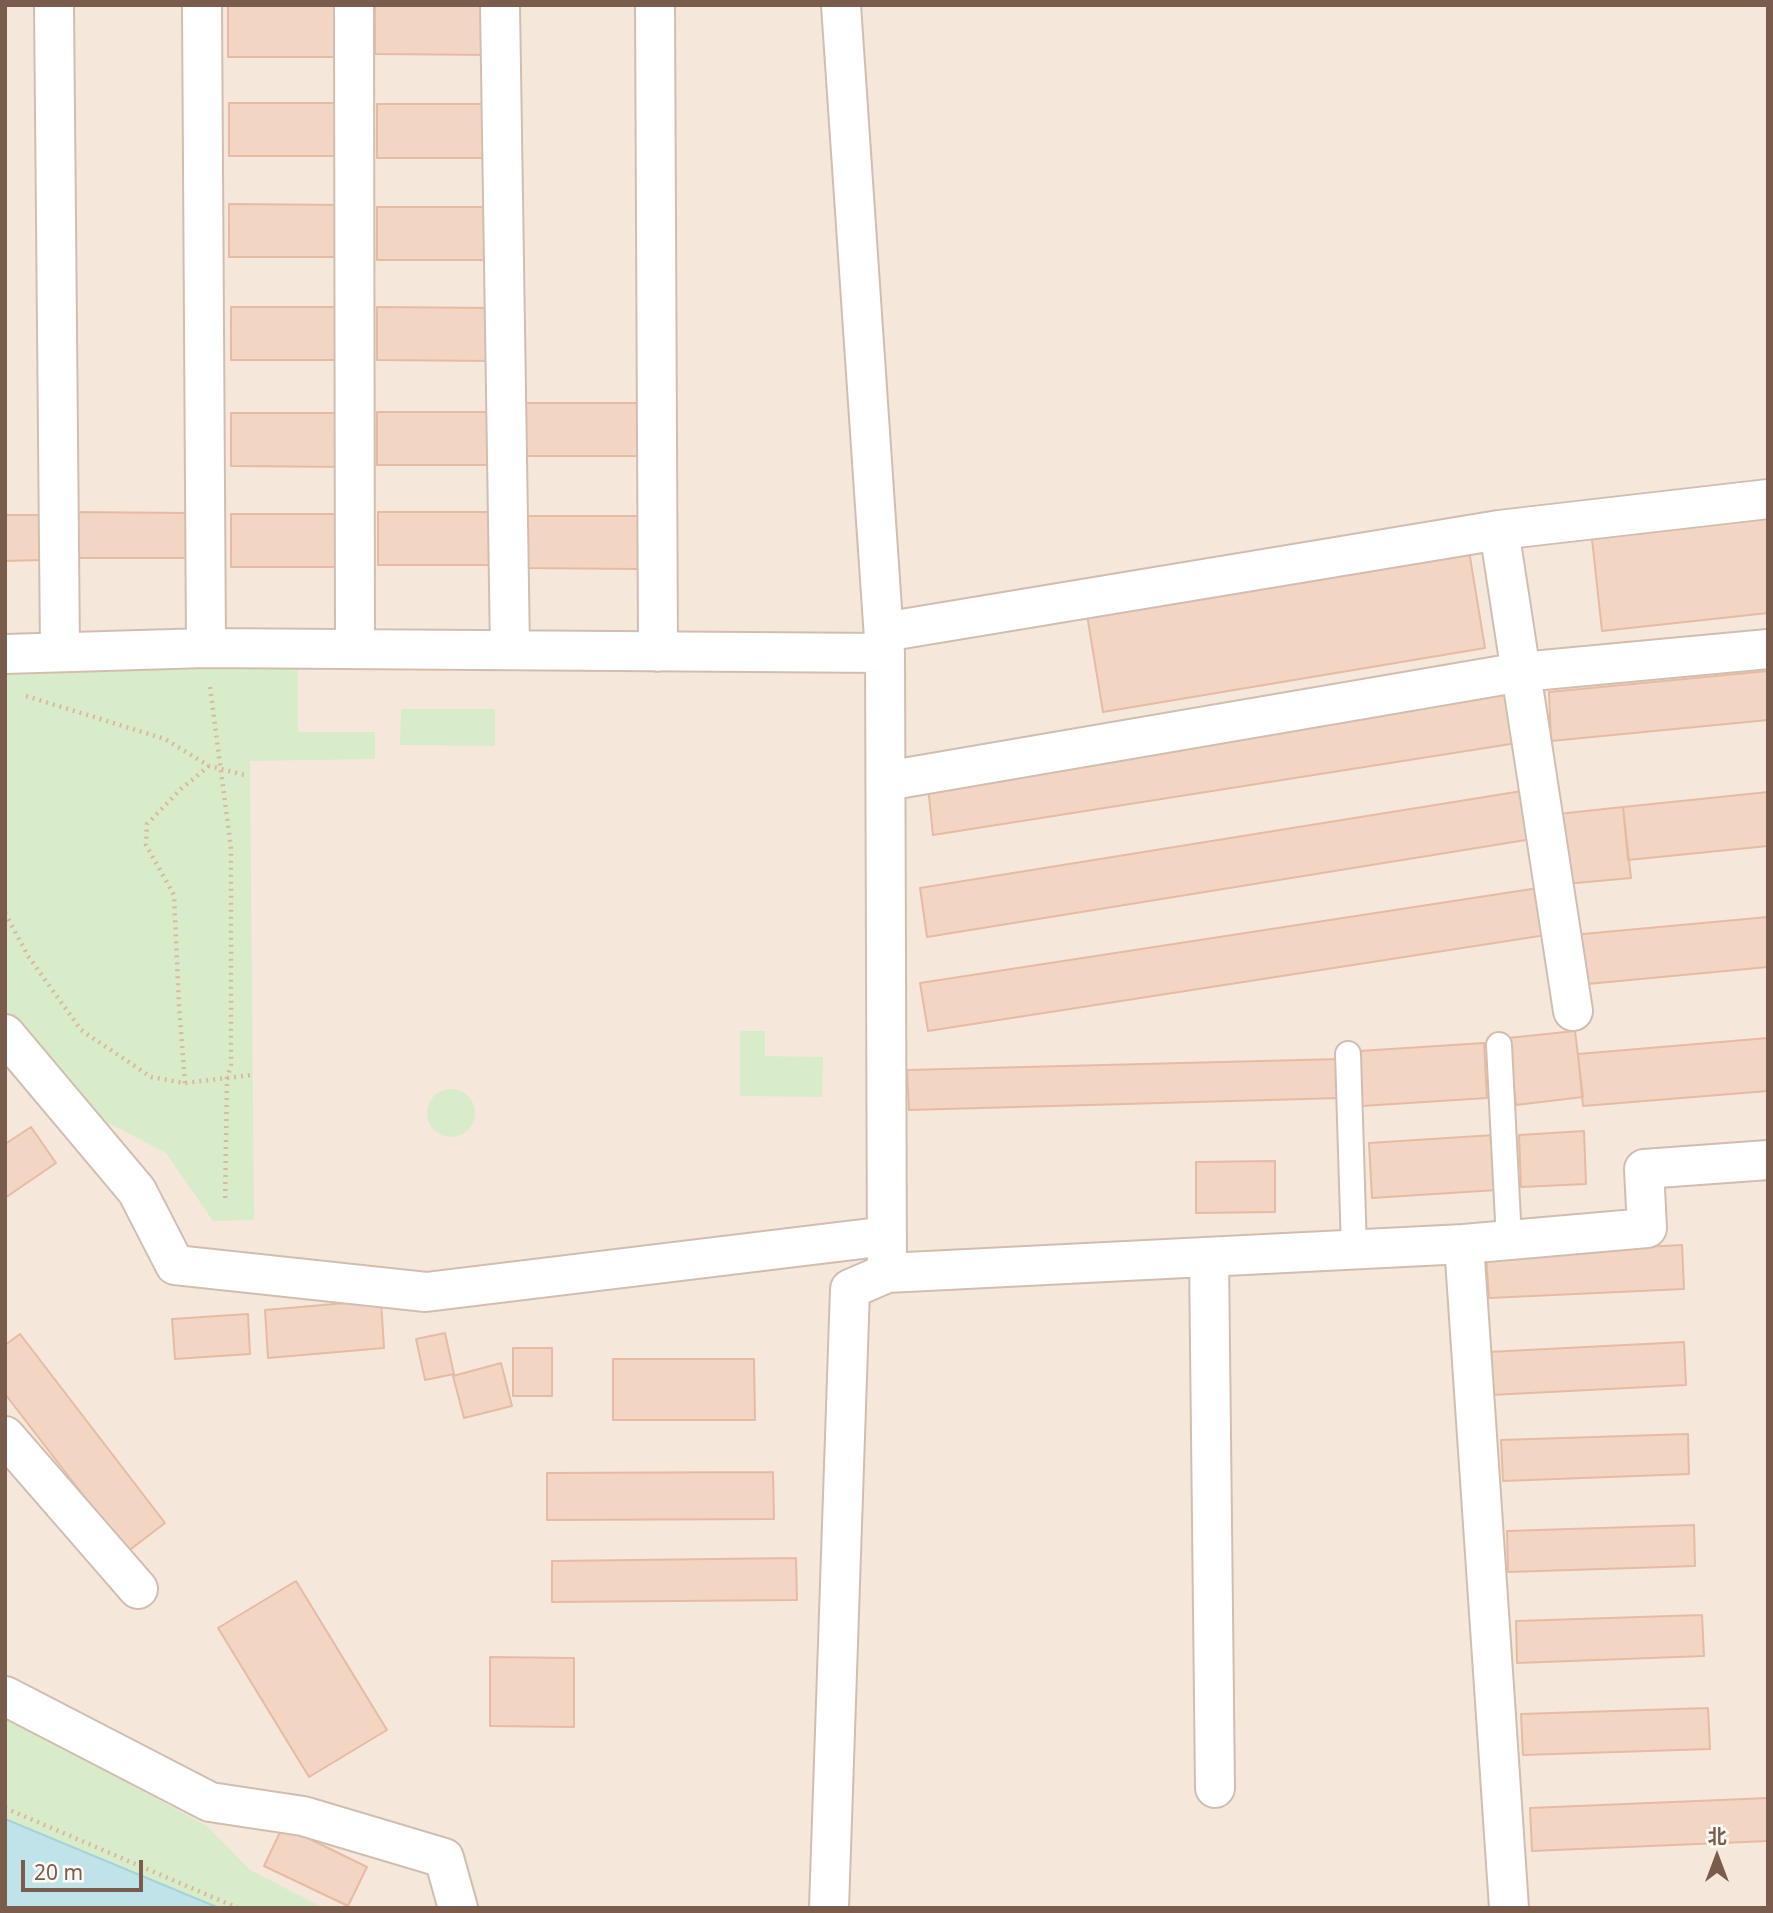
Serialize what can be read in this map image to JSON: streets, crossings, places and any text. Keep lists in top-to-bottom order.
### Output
{
  "scale_bar": "20 m",
  "north": "top"
}
